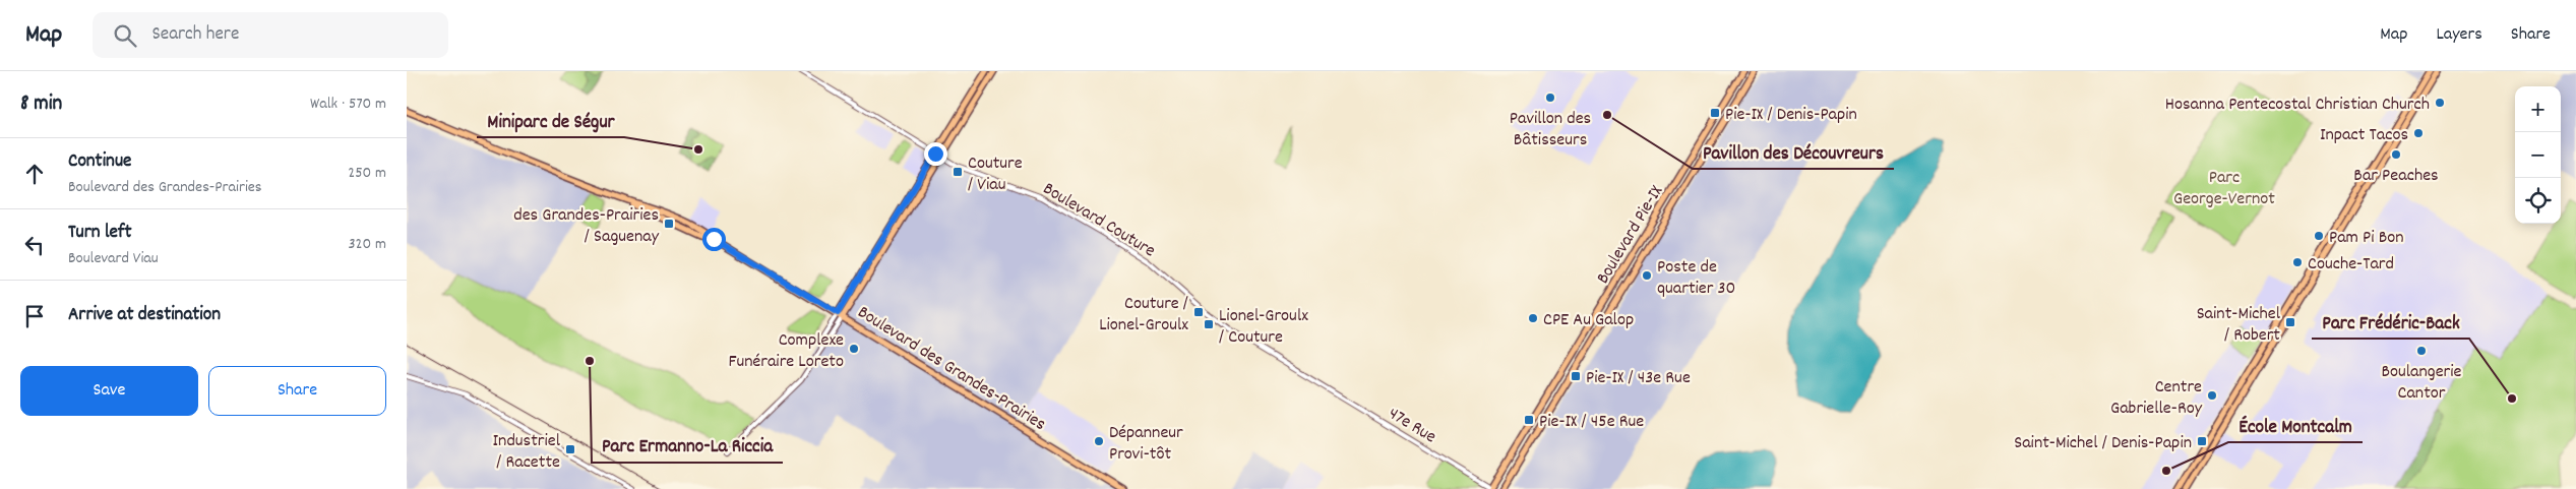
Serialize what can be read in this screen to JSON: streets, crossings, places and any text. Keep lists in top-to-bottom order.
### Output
{
  "streets": {
    "main road": ["Boulevard Pie-IX", "Boulevard des Grandes-Prairies"],
    "street": ["Boulevard Couture", "47e Rue"]
  },
  "crossings": [
    ["Boulevard Couture", "47e Rue"],
    ["Boulevard Pie-IX", "47e Rue"]
  ],
  "parks": ["Parc George-Vernot"],
  "places": {
    "other": [
      "Pavillon des Bâtisseurs",
      "Hosanna Pentecostal Christian Church",
      "Pavillon des Découvreurs",
      "Inpact Tacos",
      "Miniparc de Ségur",
      "Bar Peaches",
      "Pam Pi Bon",
      "Couche-Tard",
      "Poste de quartier 30",
      "CPE Au Galop",
      "Complexe Funéraire Loreto",
      "Boulangerie Cantor",
      "Parc Ermanno-La Riccia",
      "Centre Gabrielle-Roy",
      "Parc Frédéric-Back",
      "Dépanneur Provi-tôt",
      "École Montcalm"
    ],
    "transit": [
      "Pie-IX / Denis-Papin",
      "Couture / Viau",
      "des Grandes-Prairies / Saguenay",
      "Couture / Lionel-Groulx",
      "Saint-Michel / Robert",
      "Lionel-Groulx / Couture",
      "Pie-IX / 43e Rue",
      "Pie-IX / 45e Rue",
      "Saint-Michel / Denis-Papin",
      "Industriel / Racette"
    ]
  },
  "page": {
    "header": "Map",
    "search": "Search here",
    "nav": ["Map", "Layers", "Share"],
    "heading": ["8 min", "Walk · 570 m"],
    "map_buttons": ["+", "−"],
    "list": [
      ["Continue", "Boulevard des Grandes-Prairies", "250 m"],
      ["Turn left", "Boulevard Viau", "320 m"],
      "Arrive at destination"
    ],
    "buttons": ["Save", "Share"]
  }
}
